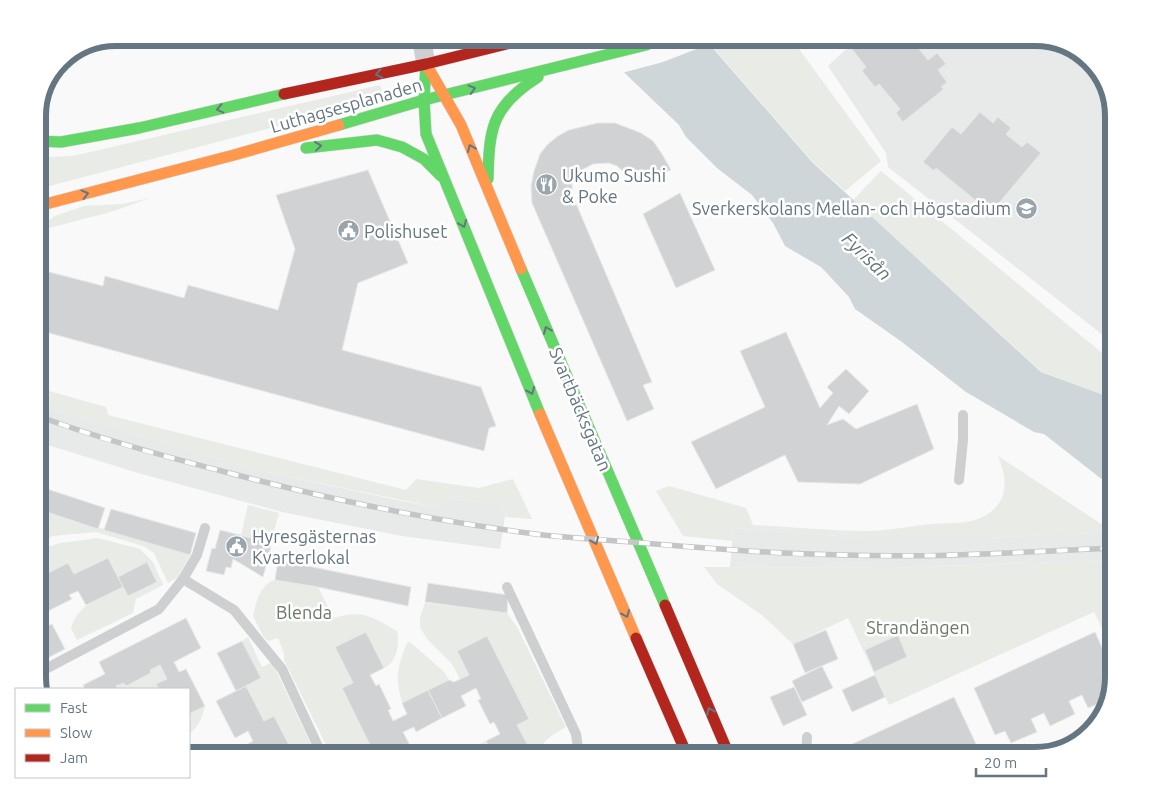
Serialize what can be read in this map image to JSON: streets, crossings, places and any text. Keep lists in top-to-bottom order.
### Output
{
  "streets": {
    "main road": ["Luthagsesplanaden", "Svartbäcksgatan"]
  },
  "crossings": [
    ["Luthagsesplanaden", "Svartbäcksgatan"]
  ],
  "water": ["Fyrisån"],
  "parks": ["Blenda", "Strandängen"],
  "places": {
    "restaurant": ["Ukumo Sushi & Poke"],
    "school or university": ["Sverkerskolans Mellan- och Högstadium"],
    "public building": ["Polishuset", "Hyresgästernas Kvarterlokal"]
  },
  "legend": ["Fast", "Slow", "Jam"],
  "scale_bar": "20 m"
}
